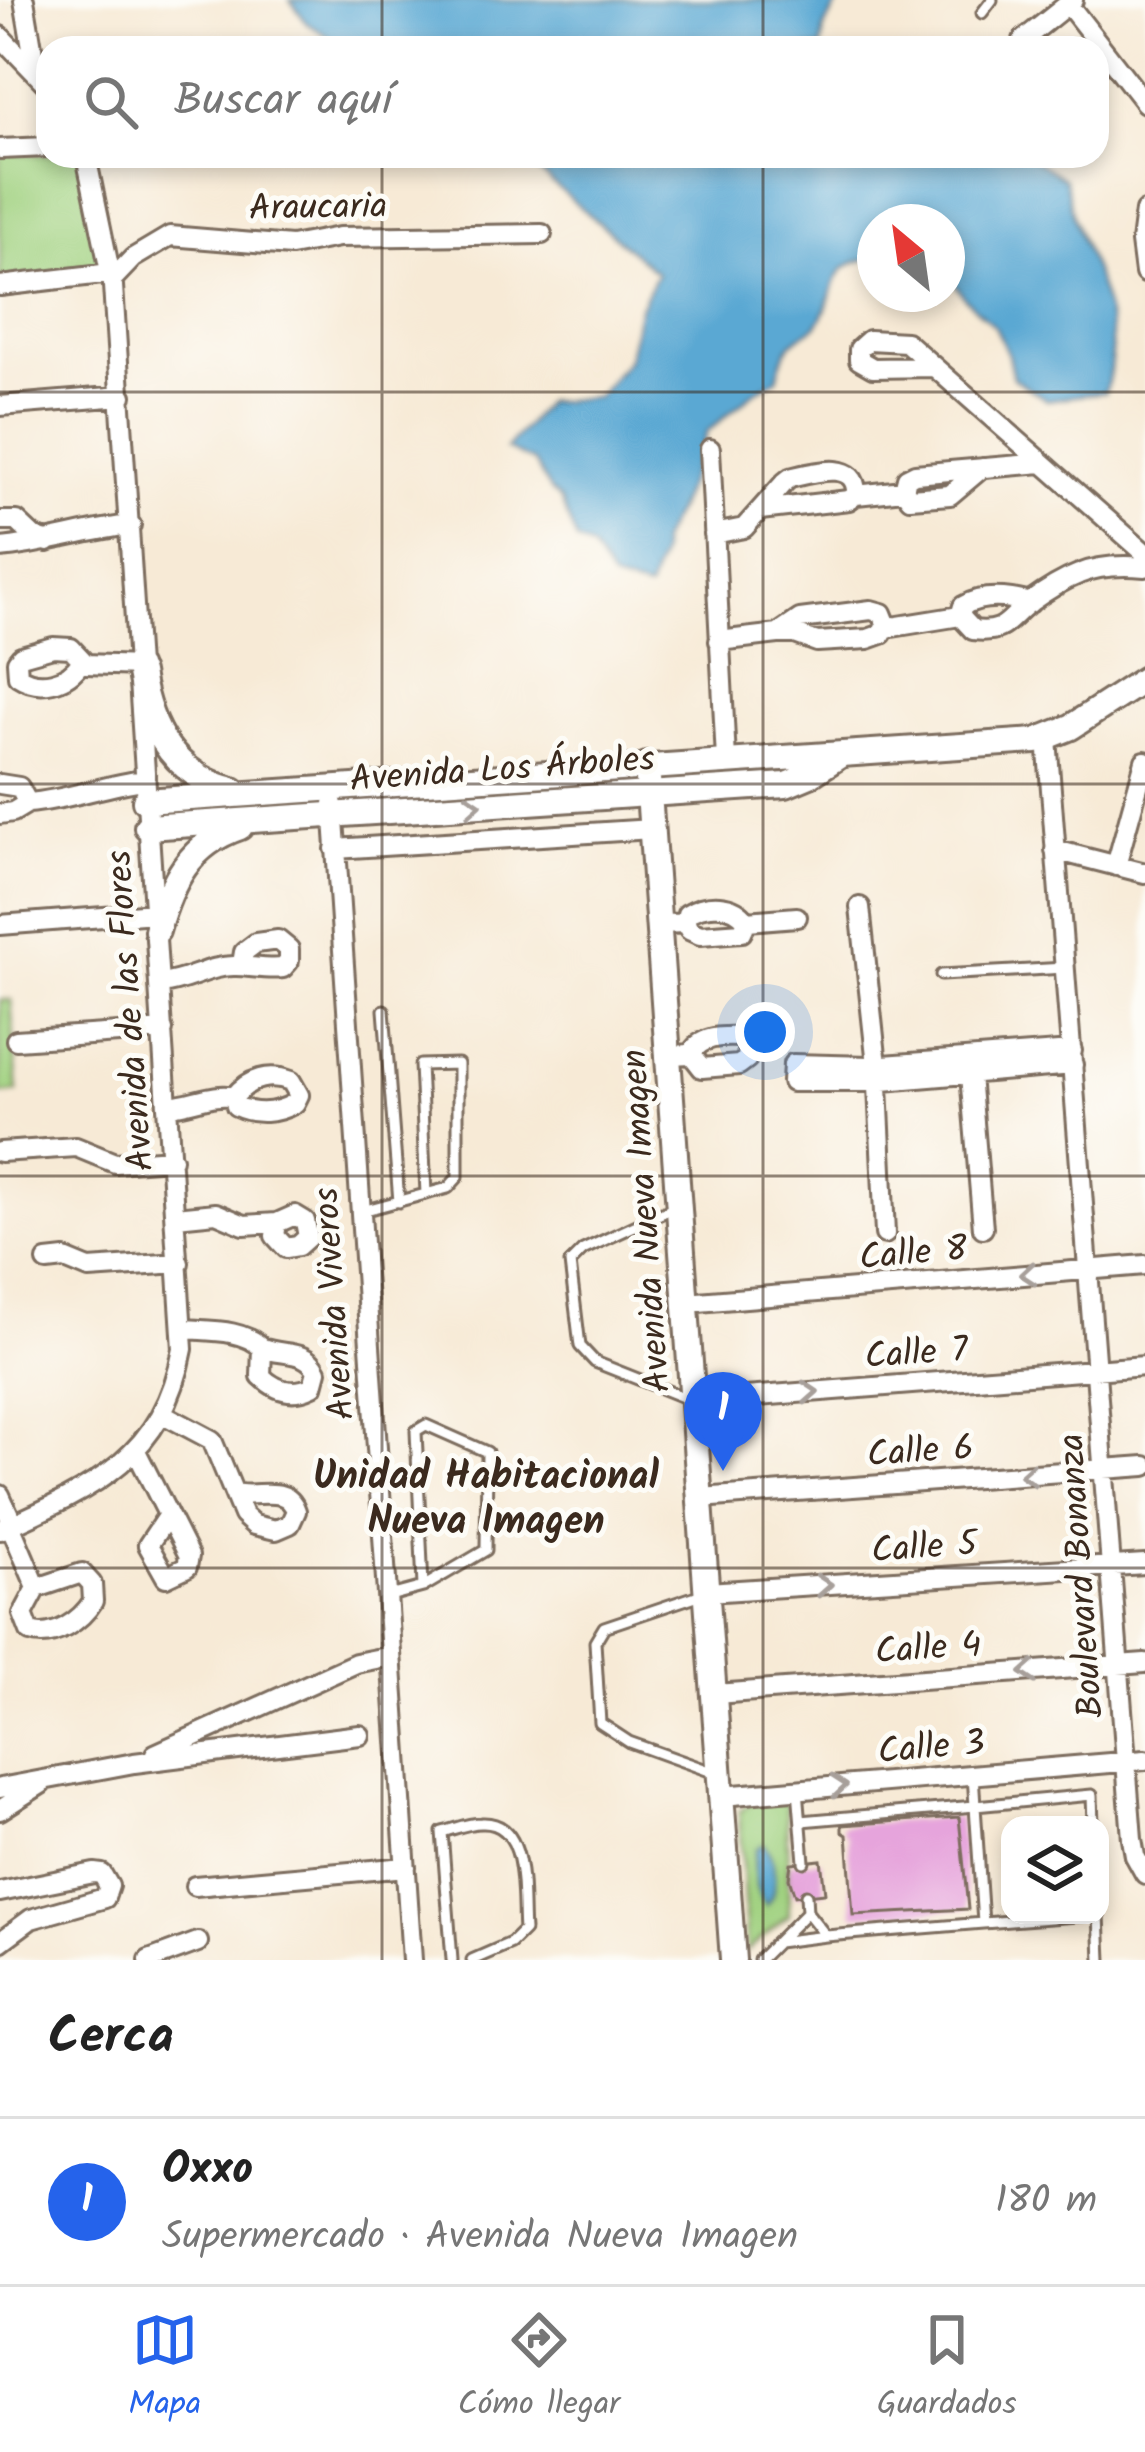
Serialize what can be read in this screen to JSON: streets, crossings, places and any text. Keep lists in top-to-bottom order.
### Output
{
  "streets": {
    "street": [
      "Araucaria",
      "Avenida Los Árboles",
      "Avenida de las Flores",
      "Avenida Nueva Imagen",
      "Calle 8",
      "Avenida Viveros",
      "Calle 7",
      "Calle 6",
      "Calle 5",
      "Boulevard Bonanza",
      "Calle 4",
      "Calle 3"
    ]
  },
  "crossings": [
    ["Araucaria", "Avenida de las Flores"],
    ["Avenida Los Árboles", "Avenida de las Flores"],
    ["Avenida Los Árboles", "Avenida Nueva Imagen"],
    ["Avenida Los Árboles", "Avenida Viveros"],
    ["Avenida Los Árboles", "Boulevard Bonanza"],
    ["Avenida Nueva Imagen", "Calle 8"],
    ["Avenida Nueva Imagen", "Calle 7"],
    ["Avenida Nueva Imagen", "Calle 6"],
    ["Avenida Nueva Imagen", "Calle 5"],
    ["Avenida Nueva Imagen", "Calle 4"],
    ["Avenida Nueva Imagen", "Calle 3"],
    ["Calle 8", "Boulevard Bonanza"],
    ["Calle 7", "Boulevard Bonanza"],
    ["Calle 6", "Boulevard Bonanza"],
    ["Calle 5", "Boulevard Bonanza"],
    ["Boulevard Bonanza", "Calle 4"],
    ["Boulevard Bonanza", "Calle 3"]
  ],
  "one_way": [
    "Calle 8",
    "Calle 7",
    "Calle 6",
    "Calle 5",
    "Calle 4",
    "Calle 3"
  ],
  "districts": ["Unidad Habitacional Nueva Imagen"],
  "north": "top left",
  "page": {
    "search": "Buscar aquí",
    "pins": "1",
    "heading": "Cerca",
    "list": [
      {
        "mark": "1",
        "name": "Oxxo",
        "note": "Supermercado · Avenida Nueva Imagen",
        "value": "180 m"
      }
    ],
    "nav": ["Mapa", "Cómo llegar", "Guardados"]
  }
}
